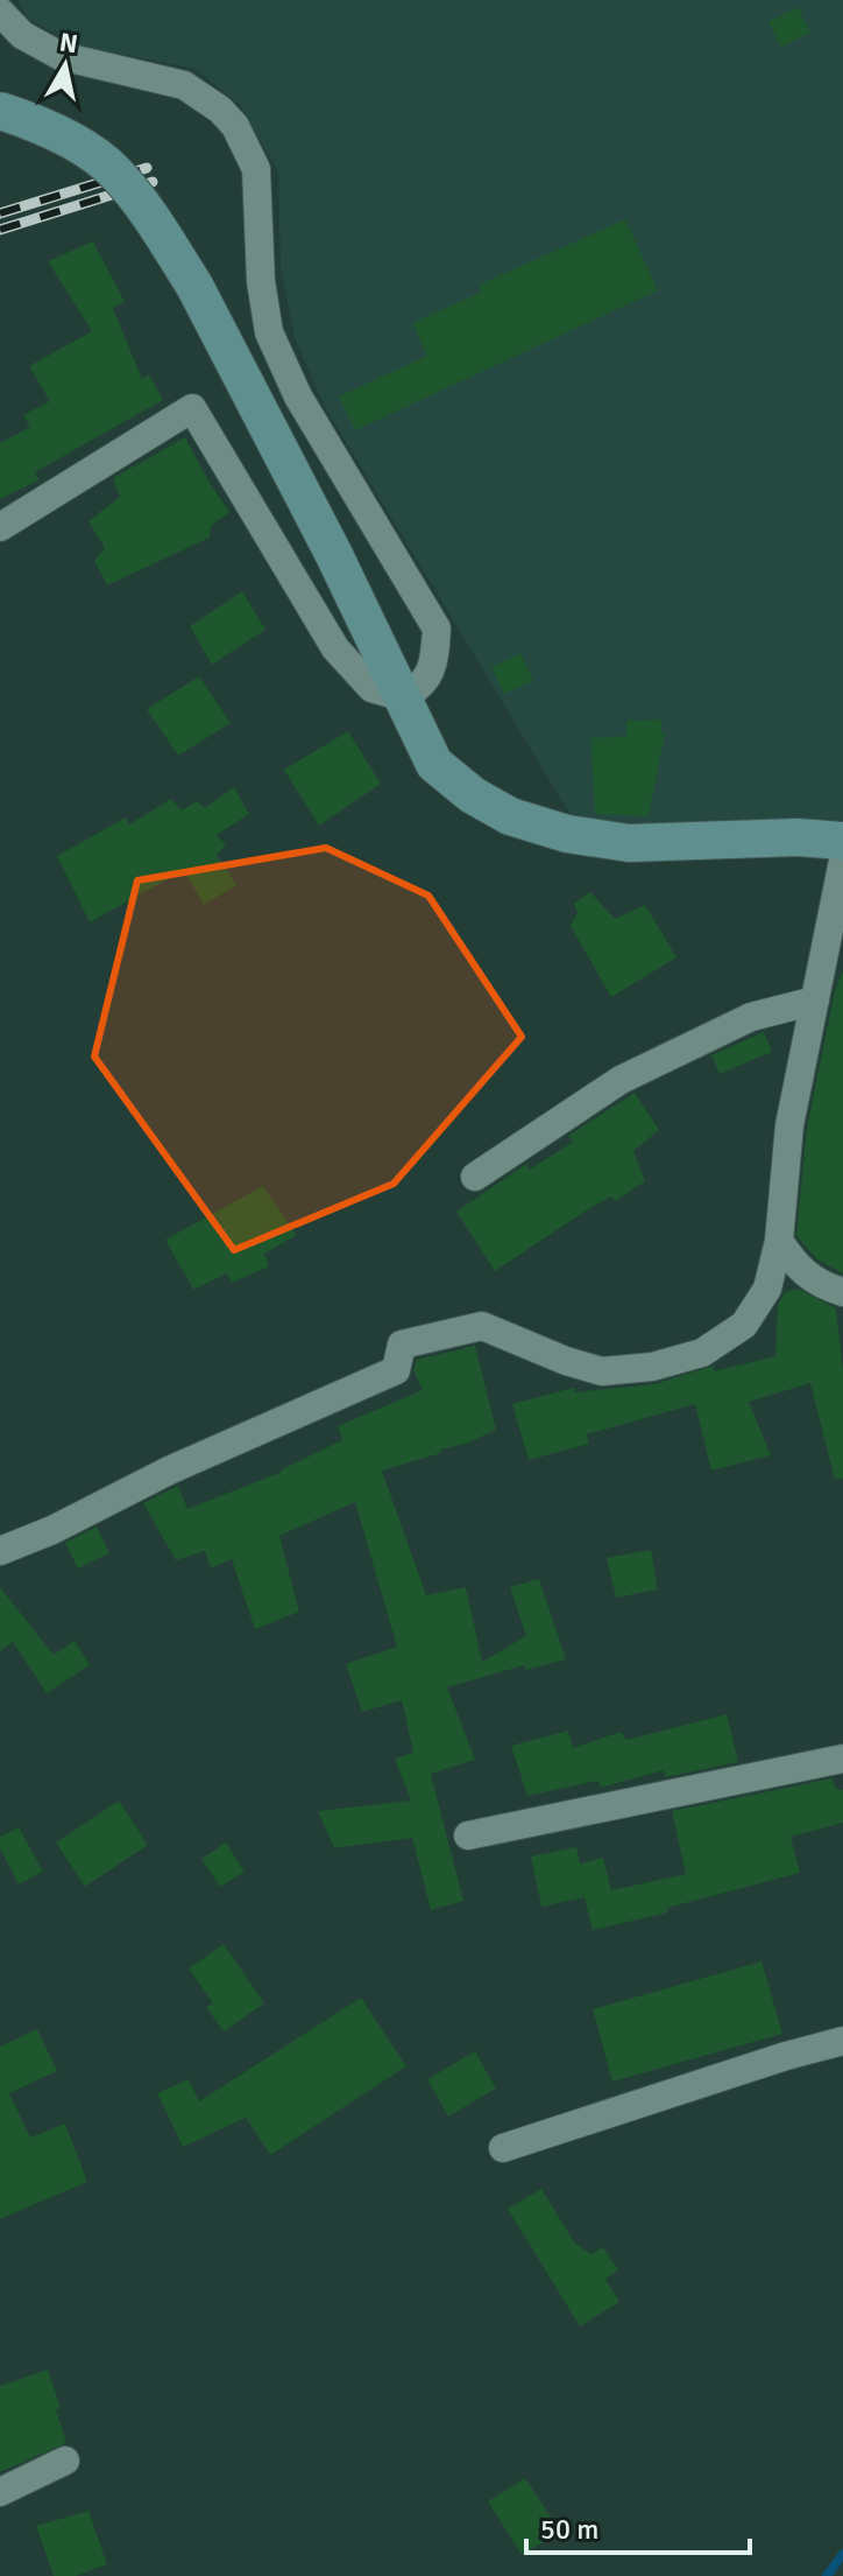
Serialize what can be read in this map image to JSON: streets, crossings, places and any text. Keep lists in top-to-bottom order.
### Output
{
  "scale_bar": "50 m",
  "north": "top"
}
